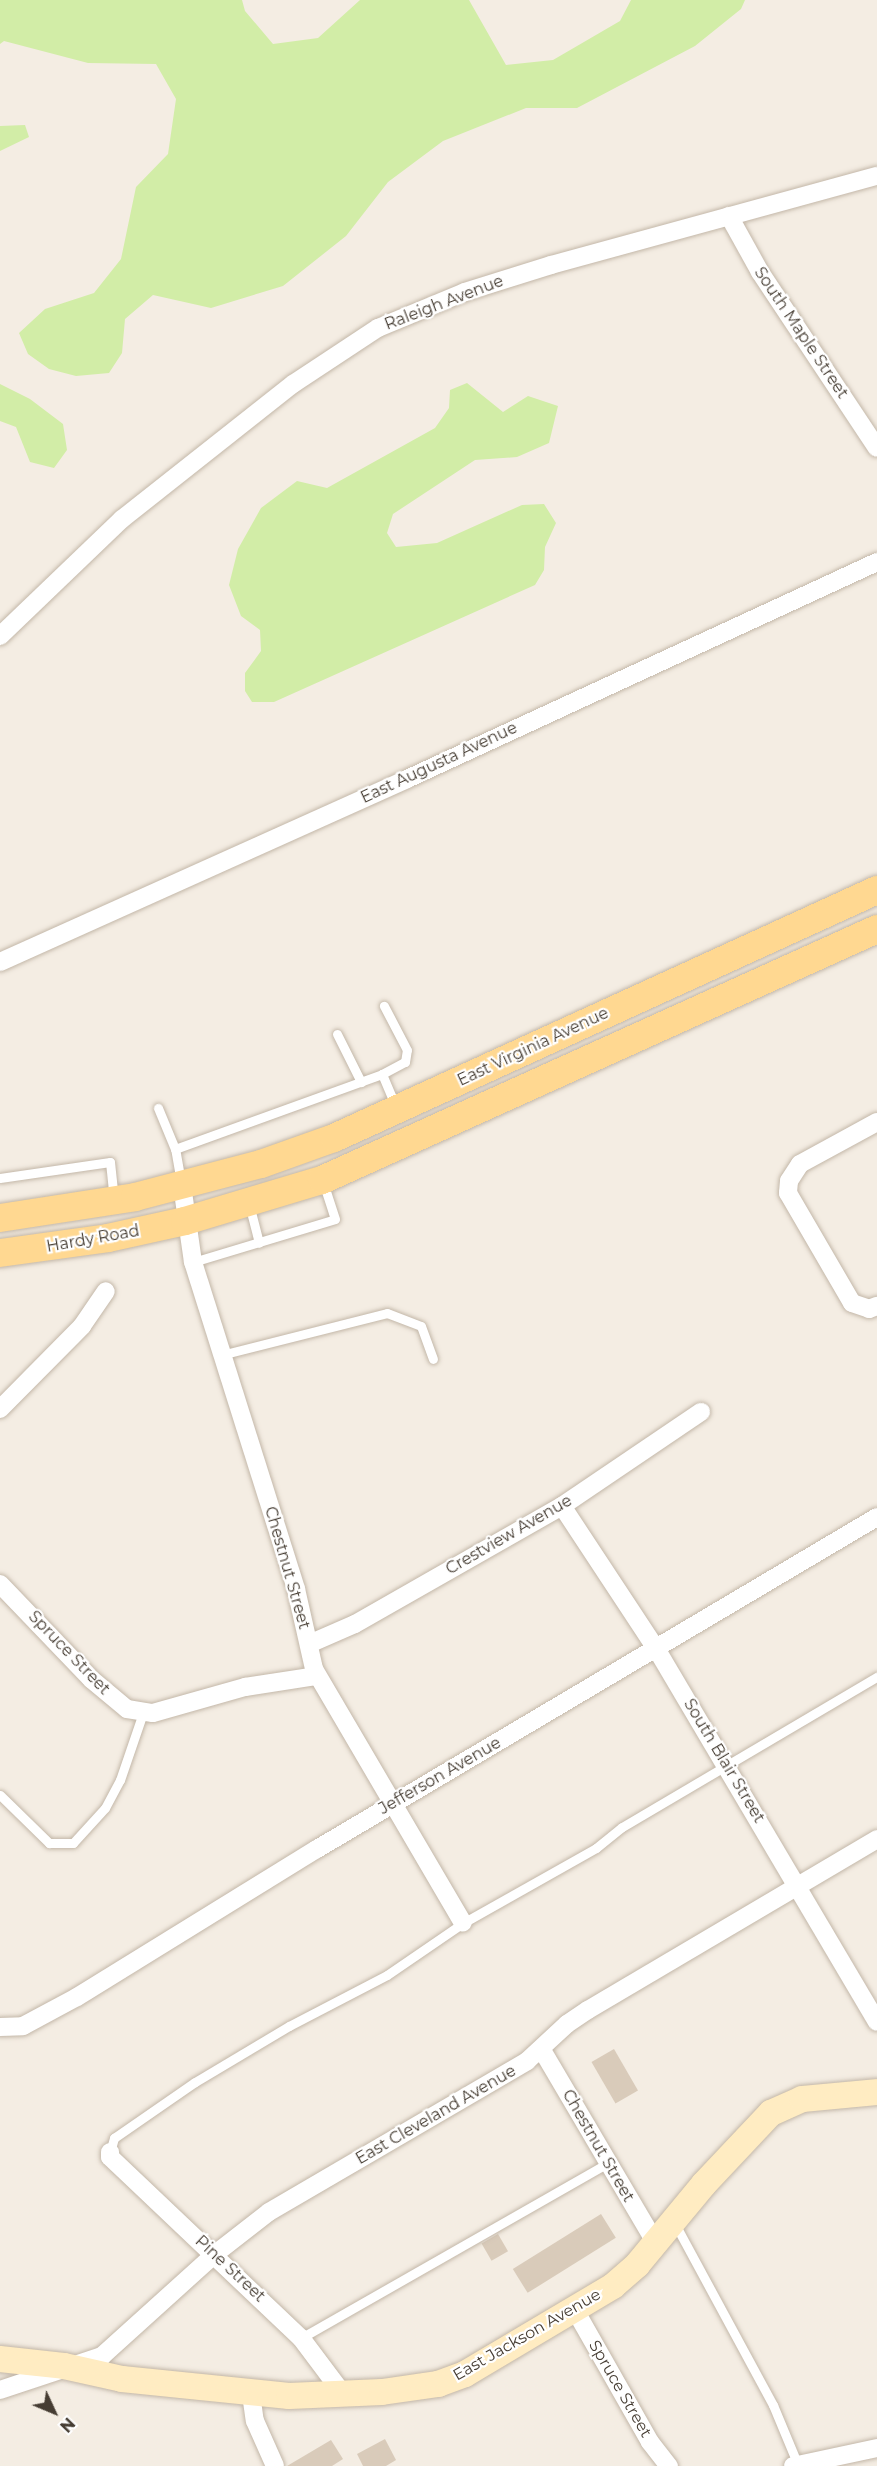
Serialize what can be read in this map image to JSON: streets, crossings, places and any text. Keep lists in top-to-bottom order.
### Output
{
  "streets": {
    "main road": ["East Virginia Avenue", "Hardy Road"],
    "street": [
      "Raleigh Avenue",
      "South Maple Street",
      "East Augusta Avenue",
      "Crestview Avenue",
      "Chestnut Street",
      "Spruce Street",
      "South Blair Street",
      "Jefferson Avenue",
      "East Cleveland Avenue",
      "Pine Street",
      "East Jackson Avenue"
    ]
  },
  "crossings": [
    ["Raleigh Avenue", "South Maple Street"],
    ["East Virginia Avenue", "Hardy Road"],
    ["East Virginia Avenue", "Chestnut Street"],
    ["Hardy Road", "Chestnut Street"],
    ["Crestview Avenue", "Chestnut Street"],
    ["Crestview Avenue", "South Blair Street"],
    ["Chestnut Street", "Jefferson Avenue"],
    ["Chestnut Street", "East Cleveland Avenue"],
    ["Chestnut Street", "East Jackson Avenue"],
    ["Spruce Street", "East Jackson Avenue"],
    ["South Blair Street", "Jefferson Avenue"],
    ["South Blair Street", "East Cleveland Avenue"],
    ["East Cleveland Avenue", "Pine Street"],
    ["East Cleveland Avenue", "East Jackson Avenue"],
    ["Pine Street", "East Jackson Avenue"]
  ],
  "north": "bottom right"
}
